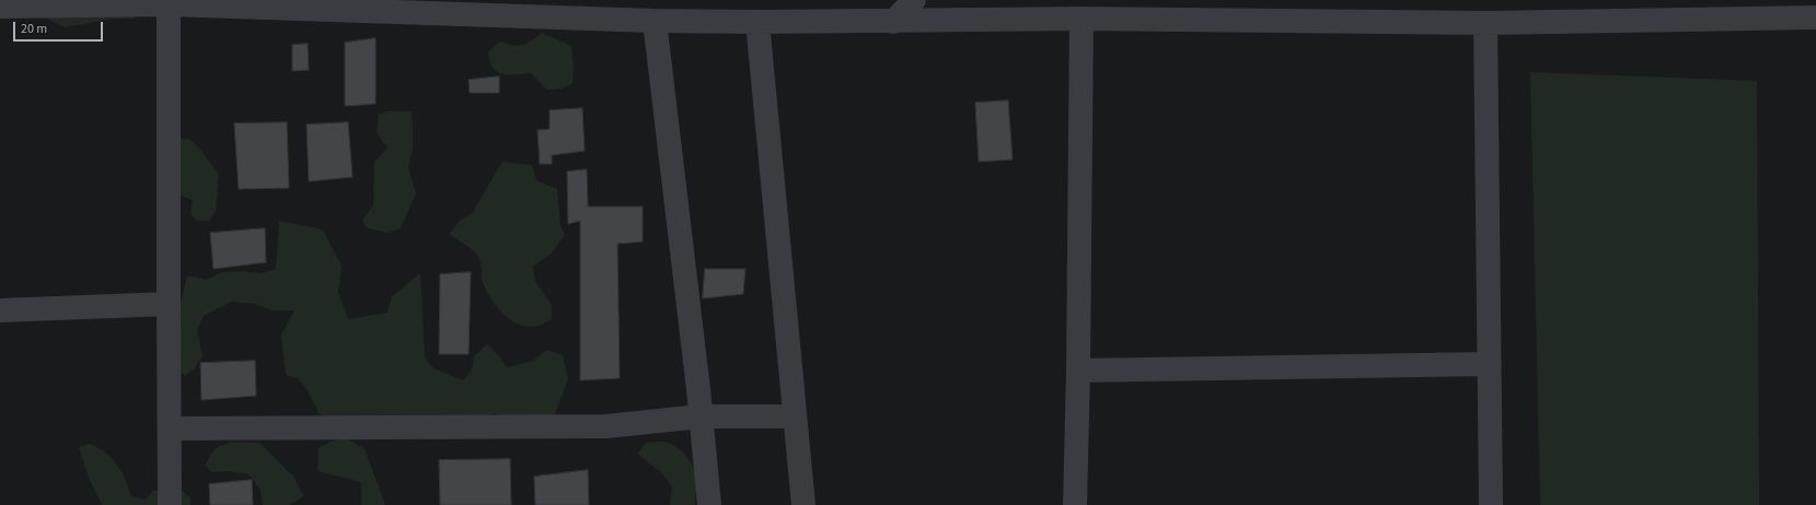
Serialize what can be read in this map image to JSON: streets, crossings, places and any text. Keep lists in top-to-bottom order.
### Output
{
  "scale_bar": "20 m"
}
